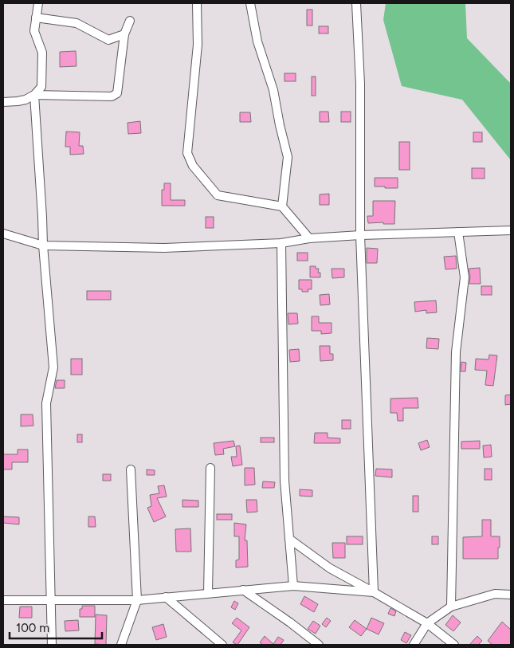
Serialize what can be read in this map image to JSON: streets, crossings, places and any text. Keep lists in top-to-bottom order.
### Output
{
  "scale_bar": "100 m"
}
